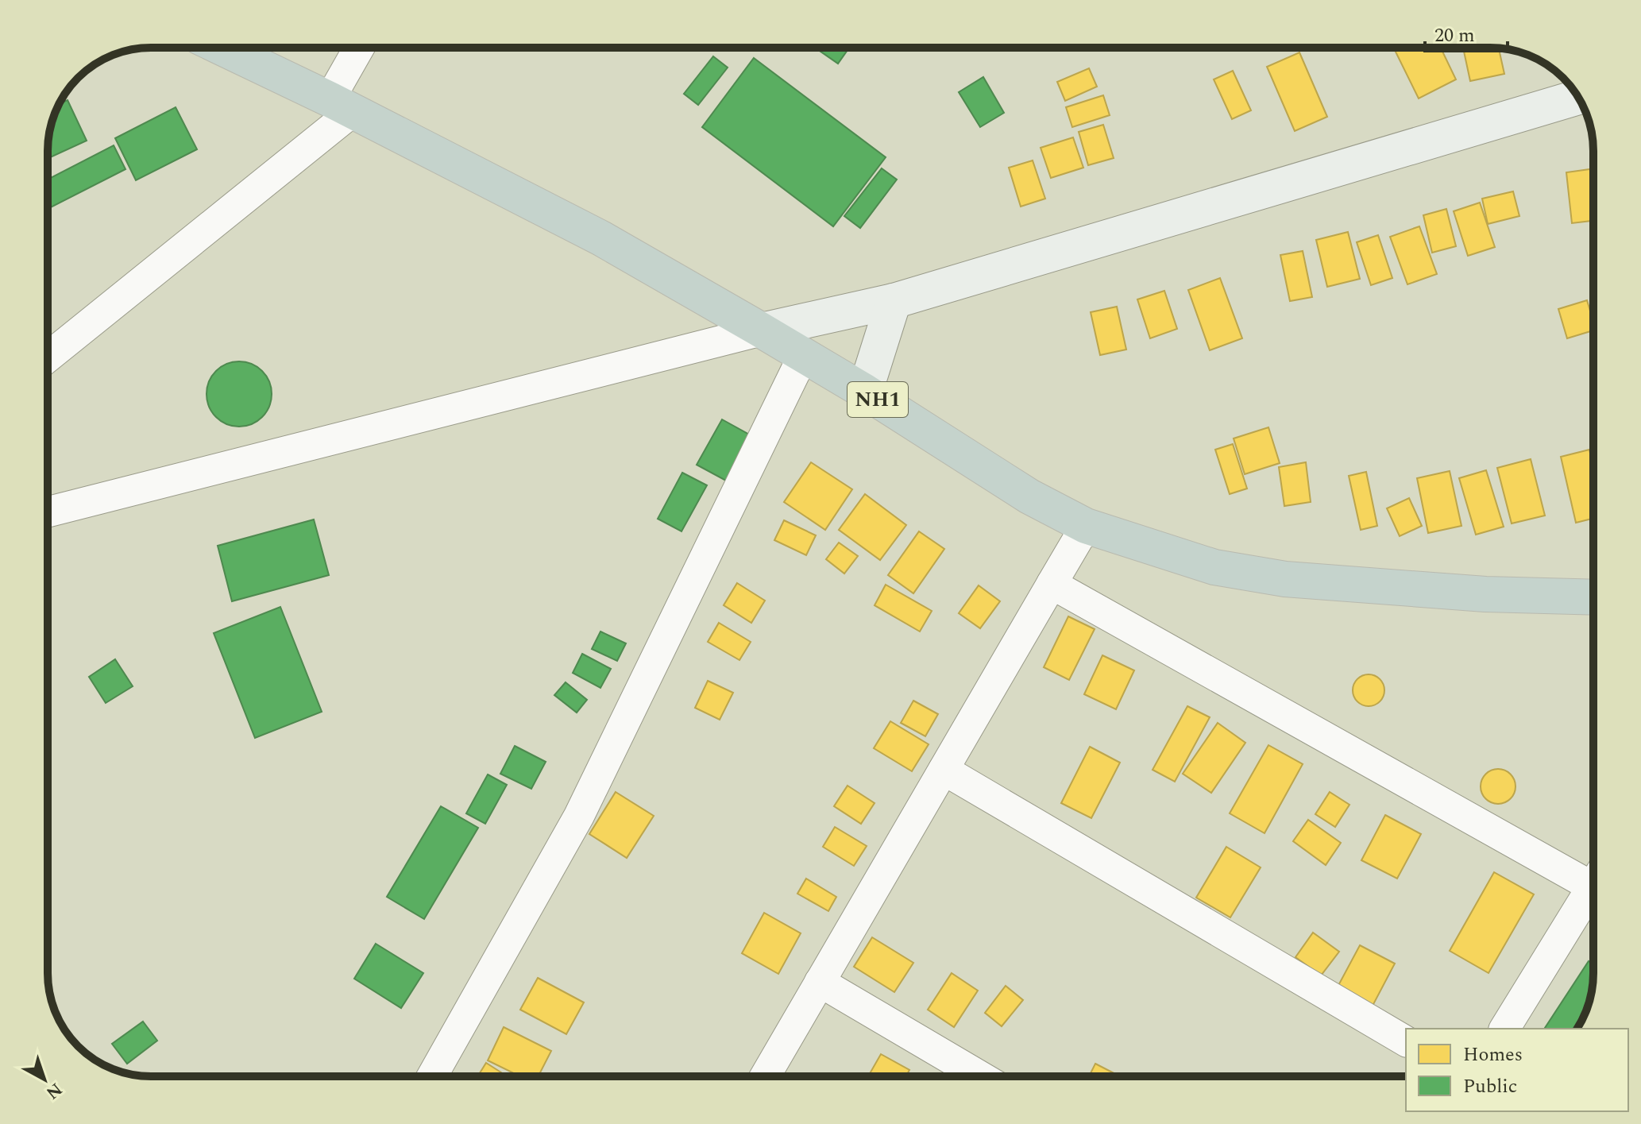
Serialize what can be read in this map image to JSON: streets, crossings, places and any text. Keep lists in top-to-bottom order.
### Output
{
  "streets": {
    "highway": ["NH1"]
  },
  "legend": ["Homes", "Public"],
  "scale_bar": "20 m",
  "north": "bottom right"
}
